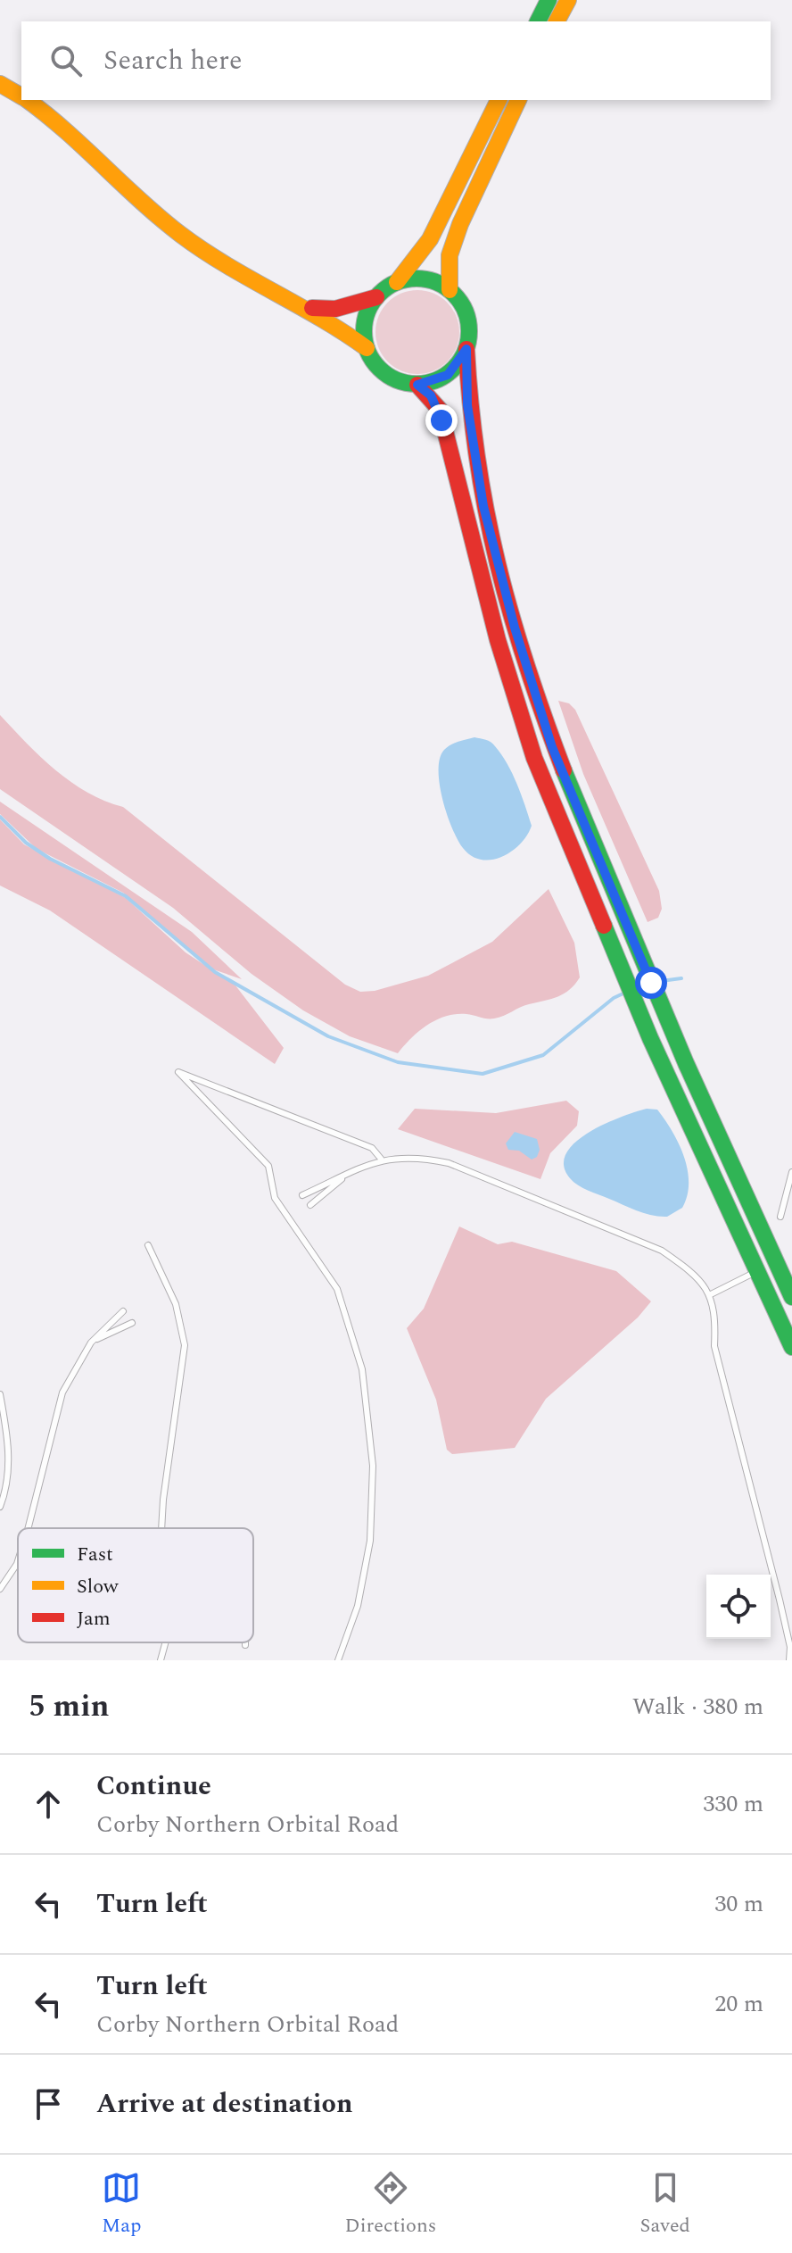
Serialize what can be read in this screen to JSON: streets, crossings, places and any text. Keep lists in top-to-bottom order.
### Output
{
  "legend": ["Fast", "Slow", "Jam"],
  "page": {
    "search": "Search here",
    "heading": ["5 min", "Walk · 380 m"],
    "list": [
      ["Continue", "Corby Northern Orbital Road", "330 m"],
      ["Turn left", "30 m"],
      ["Turn left", "Corby Northern Orbital Road", "20 m"],
      "Arrive at destination"
    ],
    "nav": ["Map", "Directions", "Saved"]
  }
}
